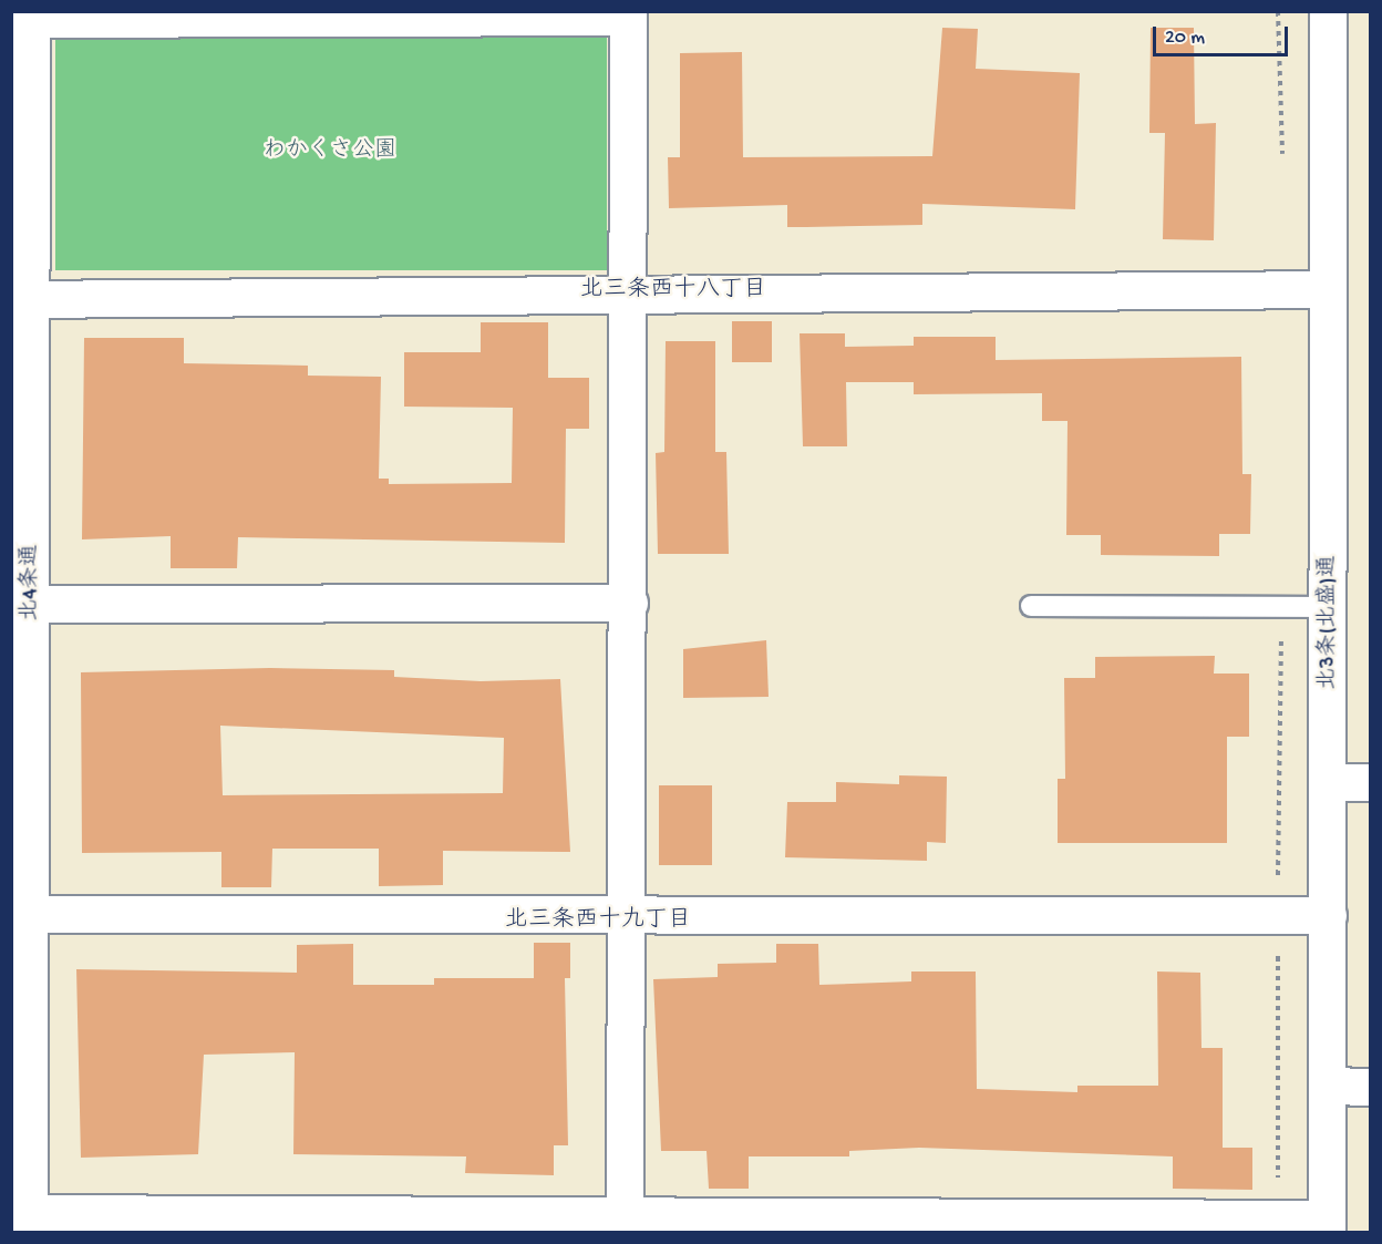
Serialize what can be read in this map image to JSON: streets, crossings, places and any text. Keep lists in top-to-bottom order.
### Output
{
  "streets": {
    "street": ["北4条通", "北3条(北盛)通"]
  },
  "districts": ["北三条西十八丁目", "北三条西十九丁目"],
  "parks": ["わかくさ公園"],
  "scale_bar": "20 m"
}
